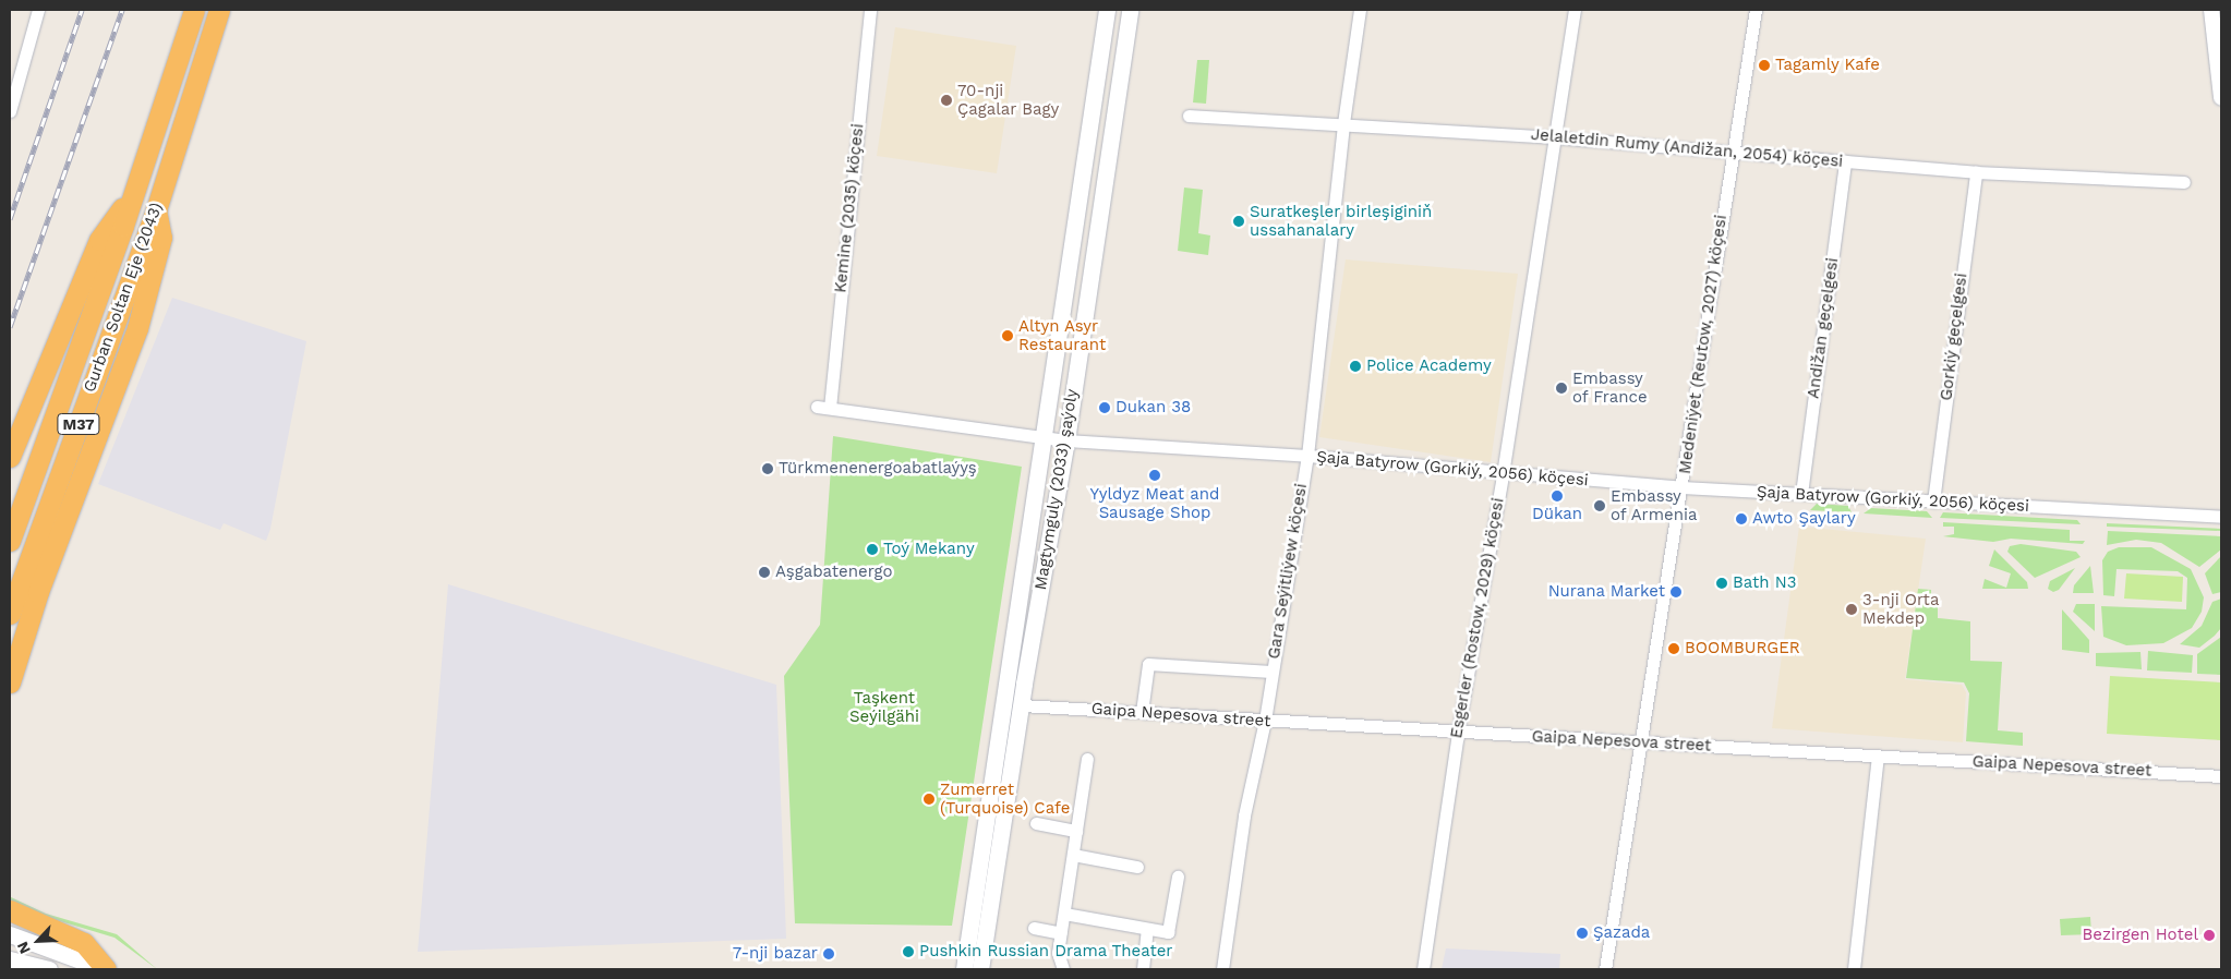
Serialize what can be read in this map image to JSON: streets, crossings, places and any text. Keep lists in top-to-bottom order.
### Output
{
  "streets": {
    "highway": ["Gurban Soltan Eje (2043)", "M37"],
    "main road": ["Magtymguly (2033) şaýoly"],
    "street": [
      "Jelaletdin Rumy (Andižan, 2054) köçesi",
      "Kemine (2035) köçesi",
      "Andižan geçelgesi",
      "Gorkiý geçelgesi",
      "Medeniýet (Reutow, 2027) köçesi",
      "Şaja Batyrow (Gorkiý, 2056) köçesi",
      "Gara Seýitliýew köçesi",
      "Esgerler (Rostow, 2029) köçesi",
      "Gaipa Nepesova street"
    ]
  },
  "crossings": [
    ["Jelaletdin Rumy (Andižan, 2054) köçesi", "Andižan geçelgesi"],
    ["Jelaletdin Rumy (Andižan, 2054) köçesi", "Gorkiý geçelgesi"],
    ["Jelaletdin Rumy (Andižan, 2054) köçesi", "Medeniýet (Reutow, 2027) köçesi"],
    ["Jelaletdin Rumy (Andižan, 2054) köçesi", "Gara Seýitliýew köçesi"],
    ["Jelaletdin Rumy (Andižan, 2054) köçesi", "Esgerler (Rostow, 2029) köçesi"],
    ["Kemine (2035) köçesi", "Şaja Batyrow (Gorkiý, 2056) köçesi"],
    ["Andižan geçelgesi", "Şaja Batyrow (Gorkiý, 2056) köçesi"],
    ["Gorkiý geçelgesi", "Şaja Batyrow (Gorkiý, 2056) köçesi"],
    ["Medeniýet (Reutow, 2027) köçesi", "Şaja Batyrow (Gorkiý, 2056) köçesi"],
    ["Medeniýet (Reutow, 2027) köçesi", "Gaipa Nepesova street"],
    ["Şaja Batyrow (Gorkiý, 2056) köçesi", "Magtymguly (2033) şaýoly"],
    ["Şaja Batyrow (Gorkiý, 2056) köçesi", "Gara Seýitliýew köçesi"],
    ["Şaja Batyrow (Gorkiý, 2056) köçesi", "Esgerler (Rostow, 2029) köçesi"],
    ["Magtymguly (2033) şaýoly", "Gaipa Nepesova street"],
    ["Gara Seýitliýew köçesi", "Gaipa Nepesova street"],
    ["Esgerler (Rostow, 2029) köçesi", "Gaipa Nepesova street"]
  ],
  "parks": ["Taşkent Seýilgähi"],
  "places": [
    "Tagamly Kafe",
    "70-nji Çagalar Bagy",
    "Suratkeşler birleşiginiň ussahanalary",
    "Altyn Asyr Restaurant",
    "Police Academy",
    "Embassy of France",
    "Dukan 38",
    "Türkmenenergoabatlaýyş",
    "Yyldyz Meat and Sausage Shop",
    "Dükan",
    "Embassy of Armenia",
    "Awto Şaylary",
    "Toý Mekany",
    "Aşgabatenergo",
    "Bath N3",
    "Nurana Market",
    "3-nji Orta Mekdep",
    "BOOMBURGER",
    "Zumerret (Turquoise) Cafe",
    "Şazada",
    "Bezirgen Hotel",
    "Pushkin Russian Drama Theater",
    "7-nji bazar"
  ],
  "north": "bottom left"
}
